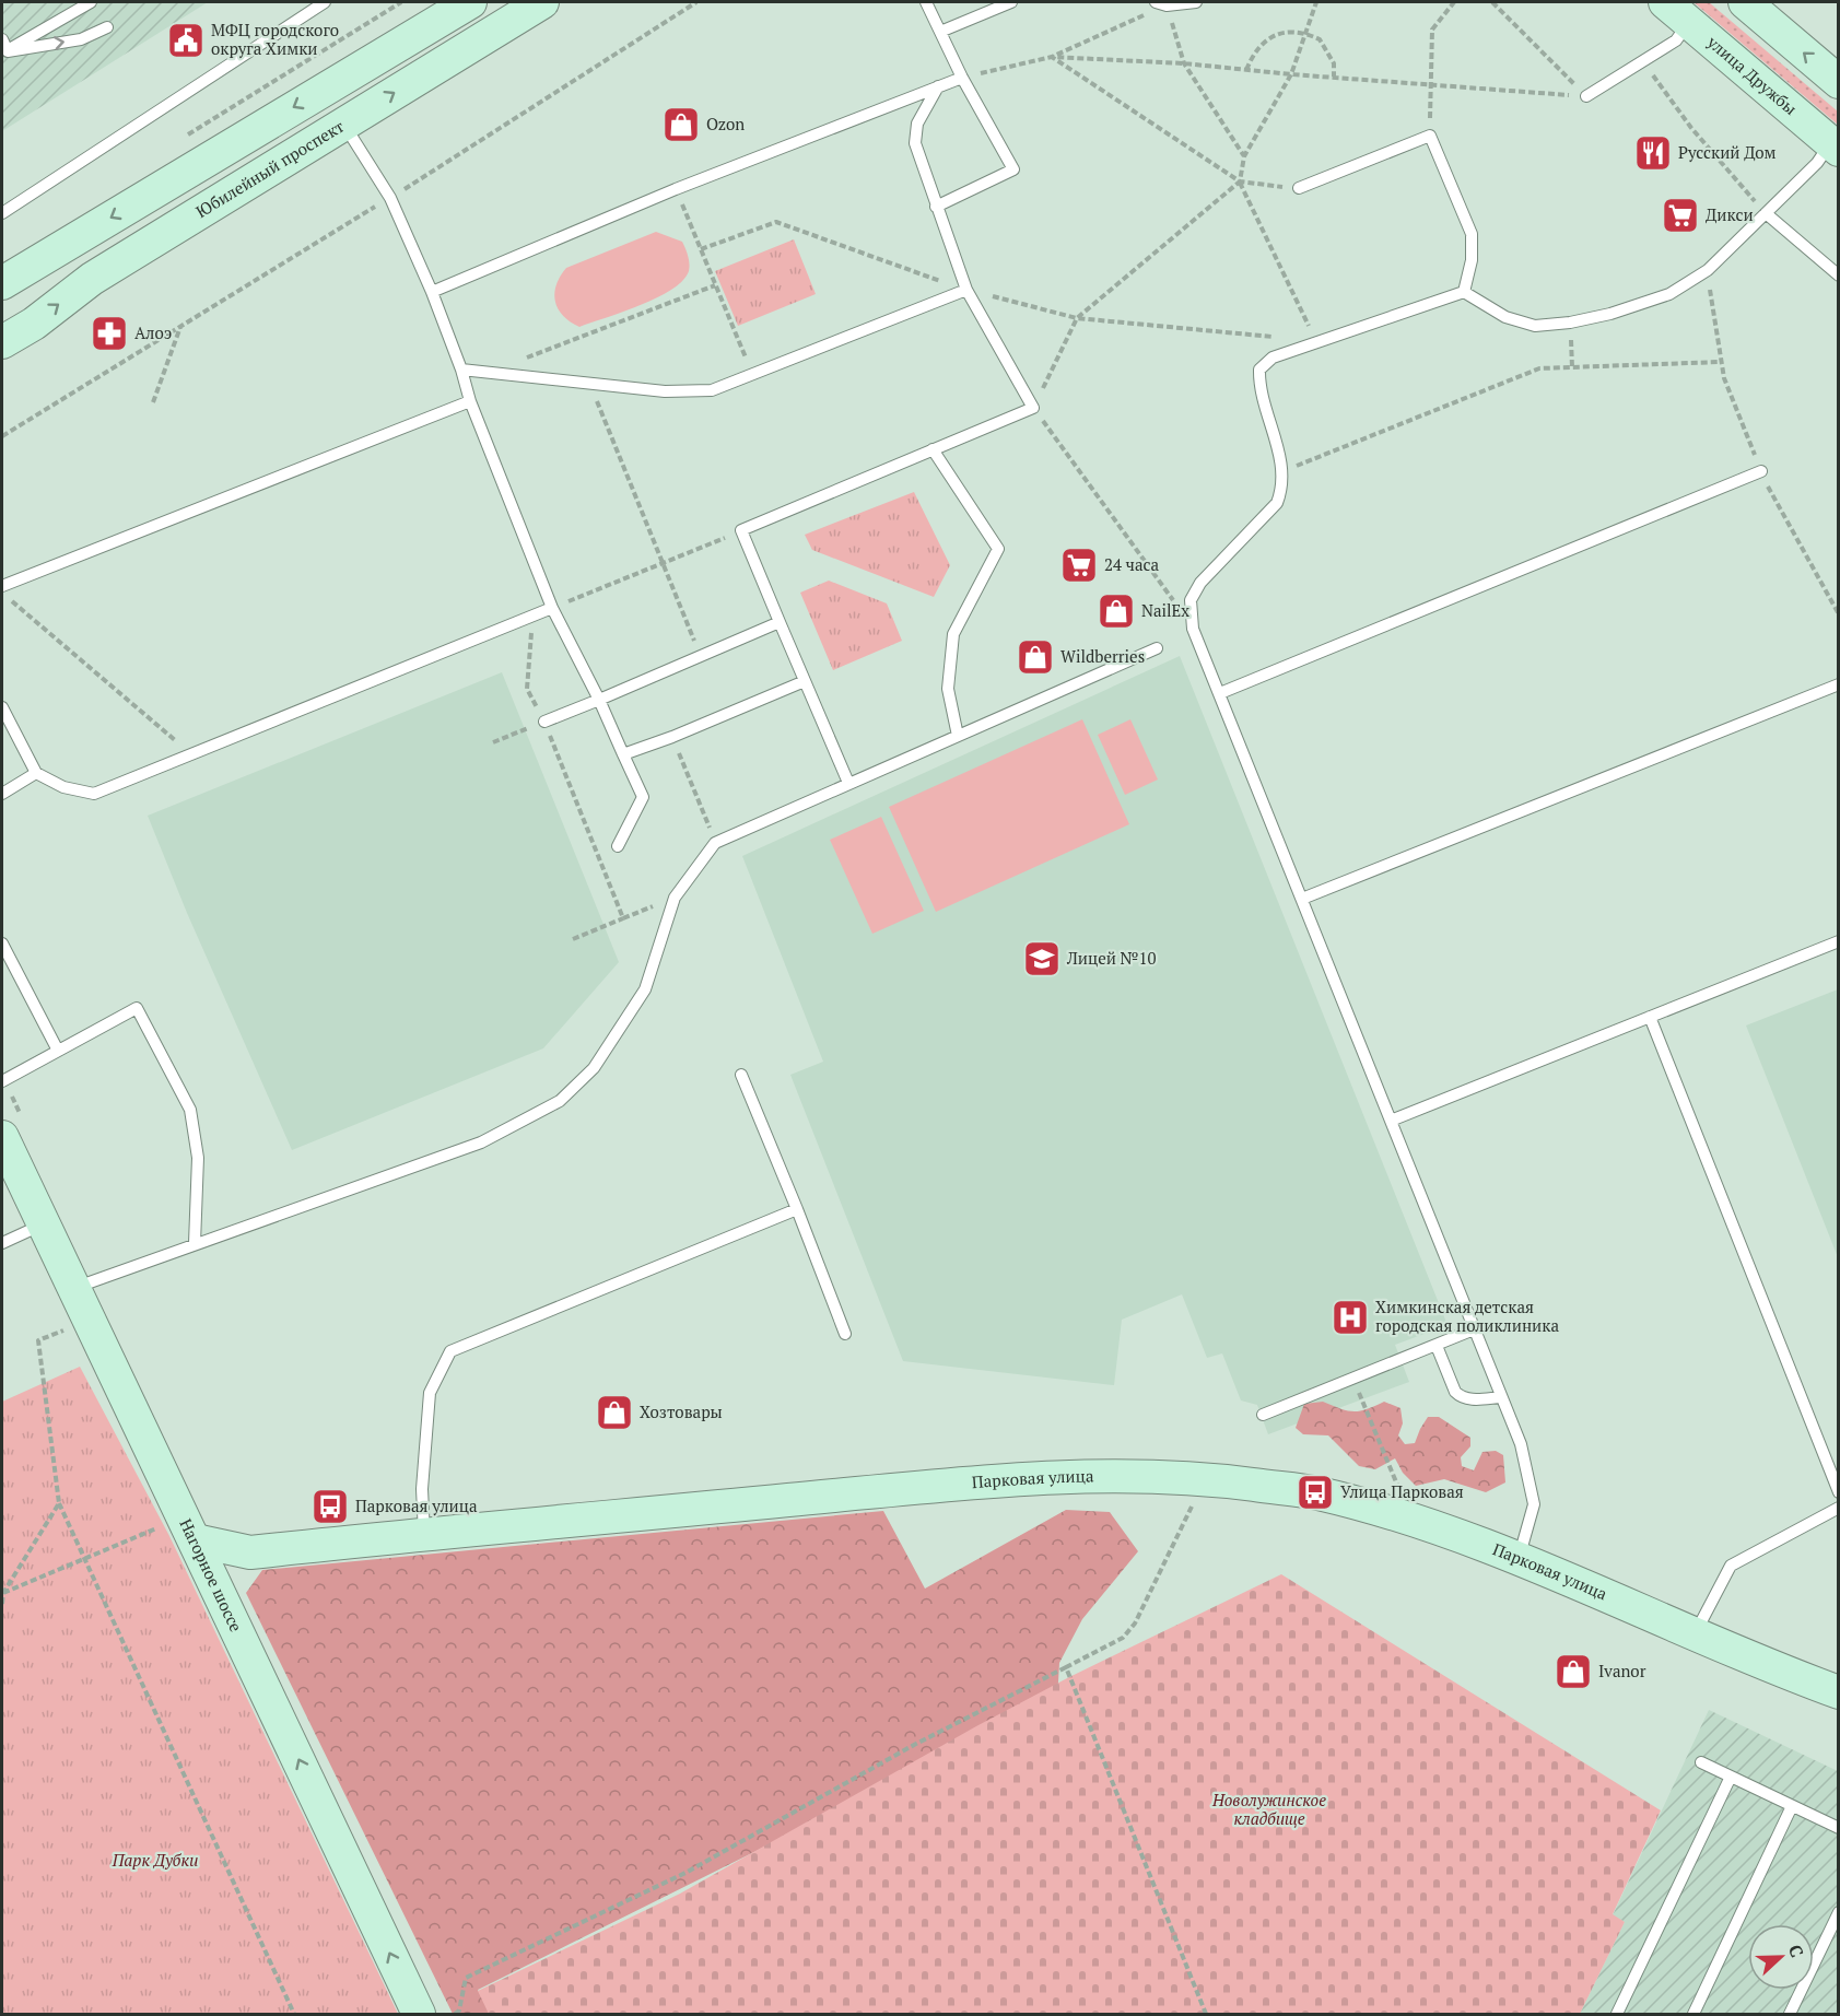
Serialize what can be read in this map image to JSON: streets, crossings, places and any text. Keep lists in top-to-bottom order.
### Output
{
  "streets": {
    "street": [
      "улица Дружбы",
      "Юбилейный проспект",
      "Парковая улица",
      "Нагорное шоссе"
    ]
  },
  "crossings": [
    ["Парковая улица", "Нагорное шоссе"]
  ],
  "one_way": ["Нагорное шоссе"],
  "parks": ["Новолужинское кладбище", "Парк Дубки"],
  "places": {
    "public building": ["МФЦ городского округа Химки"],
    "shop": [
      "Ozon",
      "NailEx",
      "Wildberries",
      "Хозтовары",
      "Ivanor"
    ],
    "restaurant": ["Русский Дом"],
    "supermarket": ["Дикси", "24 часа"],
    "pharmacy": ["Алоэ"],
    "school or university": ["Лицей №10"],
    "hospital": ["Химкинская детская городская поликлиника"],
    "bus stop": ["Улица Парковая", "Парковая улица"]
  },
  "north": "right"
}
